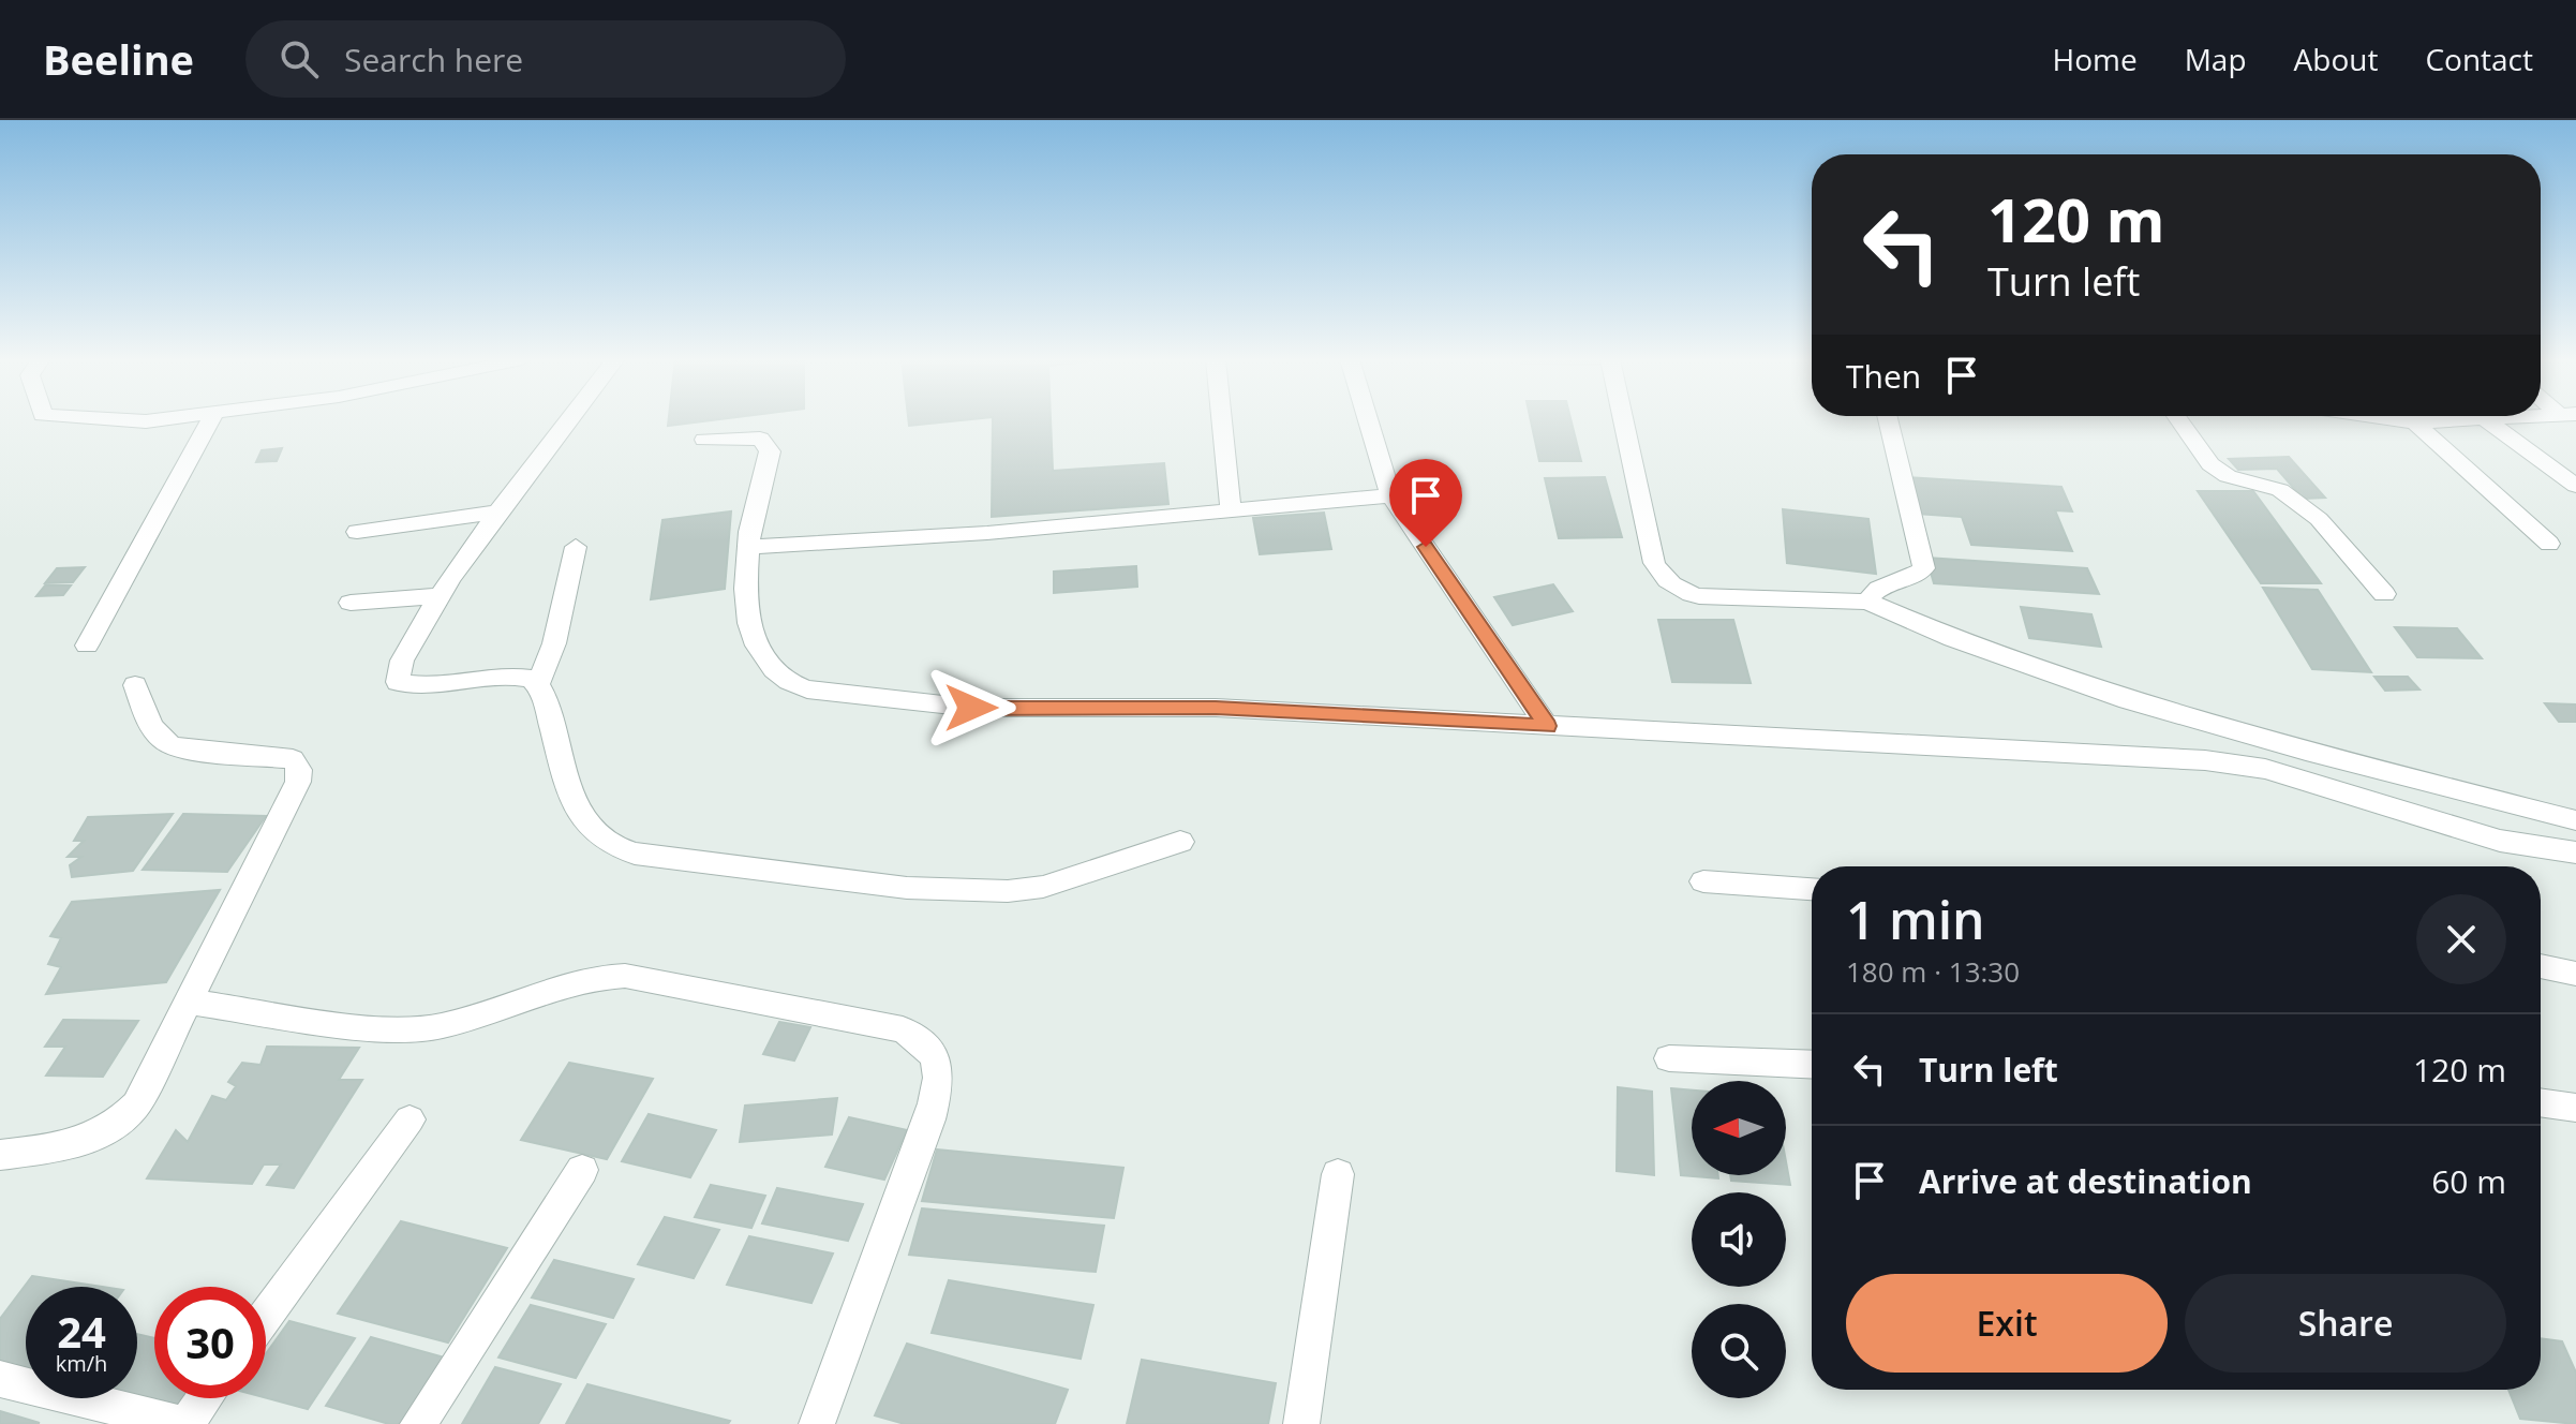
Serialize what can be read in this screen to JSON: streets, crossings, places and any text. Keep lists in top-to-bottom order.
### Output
{
  "north": "left",
  "page": {
    "header": "Beeline",
    "search": "Search here",
    "nav": [
      "Home",
      "Map",
      "About",
      "Contact"
    ],
    "turn": ["120 m", "Turn left"],
    "then": "Then",
    "heading": ["1 min", "180 m · 13:30"],
    "list": [
      {
        "name": "Turn left",
        "value": "120 m"
      },
      {
        "name": "Arrive at destination",
        "value": "60 m"
      }
    ],
    "buttons": ["Exit", "Share"],
    "speed": "24 km/h",
    "limit": "30"
  }
}
